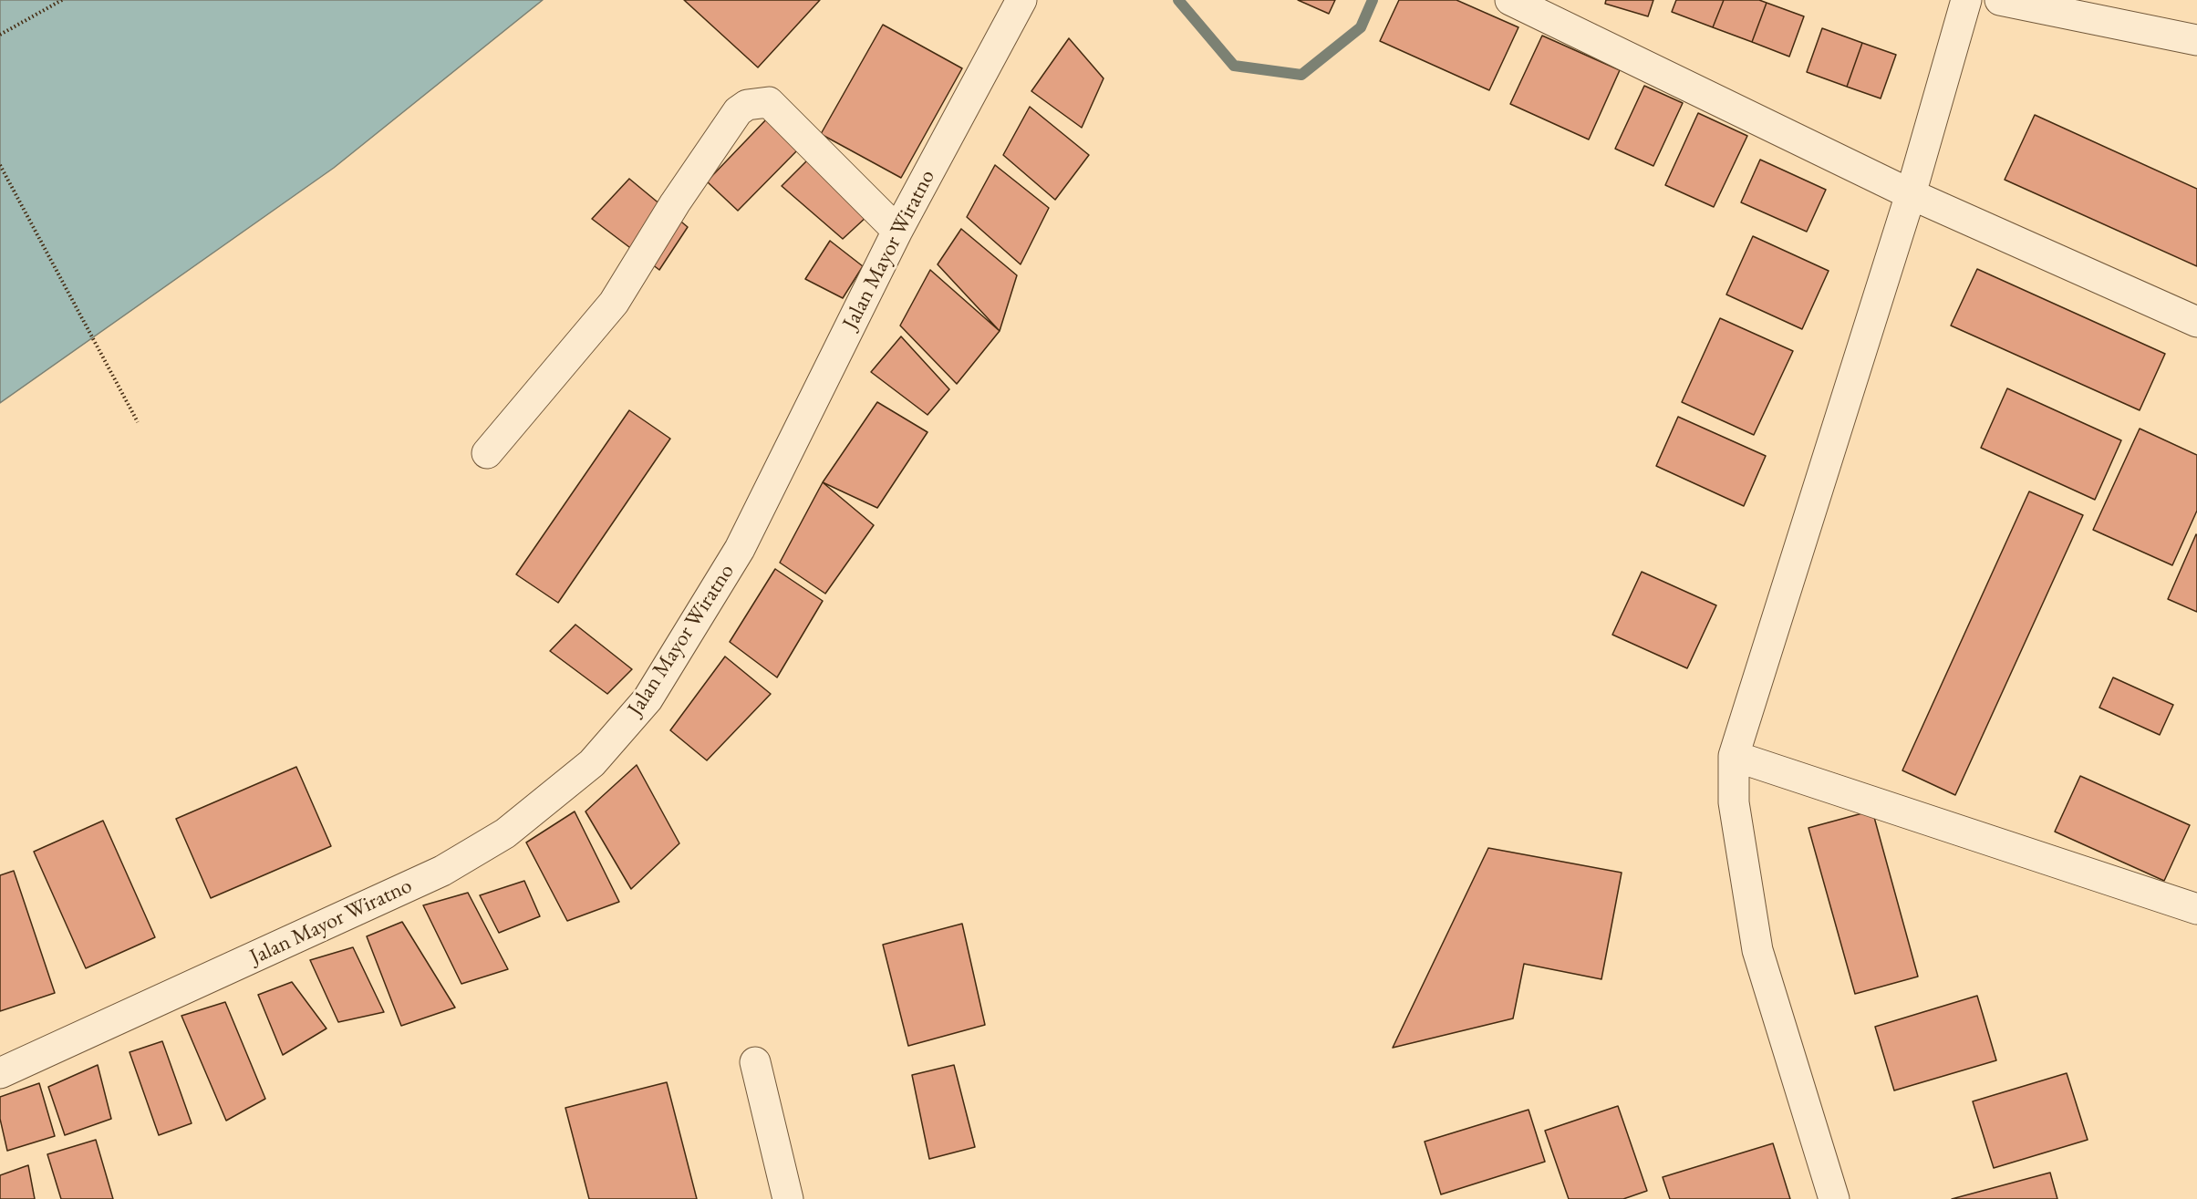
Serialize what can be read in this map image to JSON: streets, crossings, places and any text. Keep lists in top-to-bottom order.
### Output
{
  "streets": {
    "street": ["Jalan Mayor Wiratno"]
  }
}
